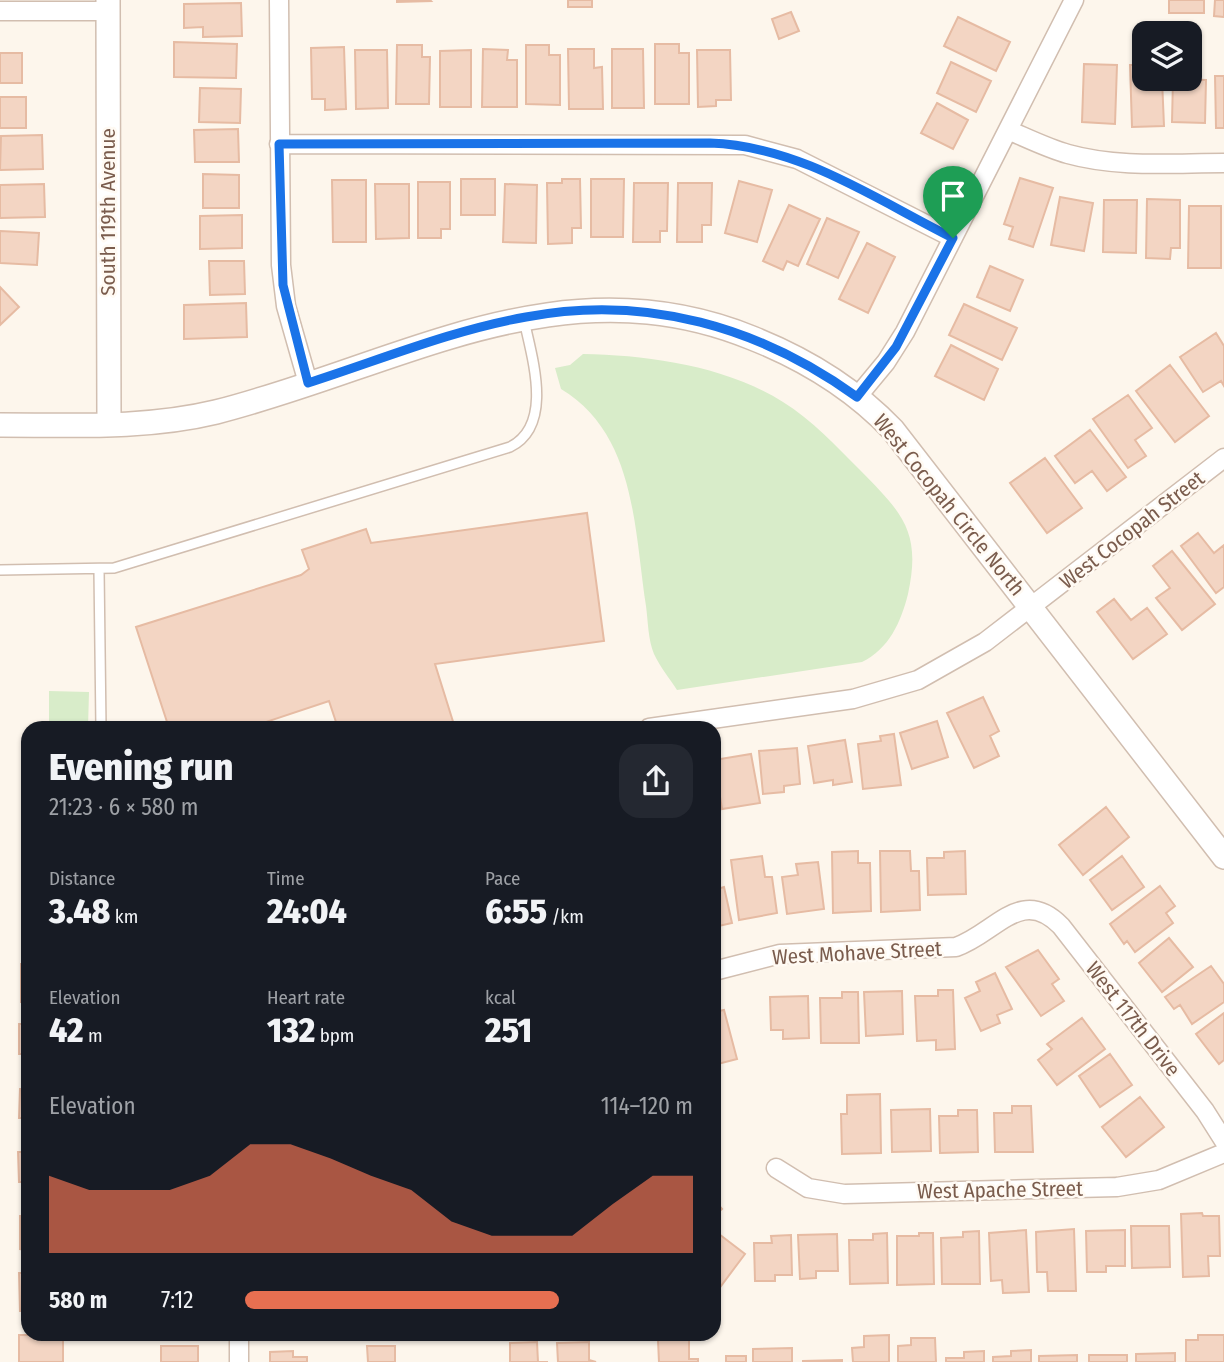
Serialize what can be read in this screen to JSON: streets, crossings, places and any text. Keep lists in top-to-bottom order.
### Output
{
  "streets": {
    "street": [
      "South 119th Avenue",
      "West Cocopah Circle North",
      "West Cocopah Street",
      "West Mohave Street",
      "West 117th Drive",
      "West Apache Street"
    ]
  },
  "crossings": [
    ["South 119th Avenue", "West Cocopah Circle North"],
    ["West Cocopah Circle North", "West Cocopah Street"],
    ["West Mohave Street", "West 117th Drive"]
  ],
  "page": {
    "heading": ["Evening run", "21:23 · 6 × 580 m"],
    "stats": [
      ["Distance", "3.48 km"],
      ["Time", "24:04"],
      ["Pace", "6:55 /km"],
      ["Elevation", "42 m"],
      ["Heart rate", "132 bpm"],
      ["kcal", "251"]
    ],
    "chart": ["Elevation", "114–120 m"],
    "list": [
      {
        "name": "580 m",
        "note": "7:12"
      }
    ]
  }
}
